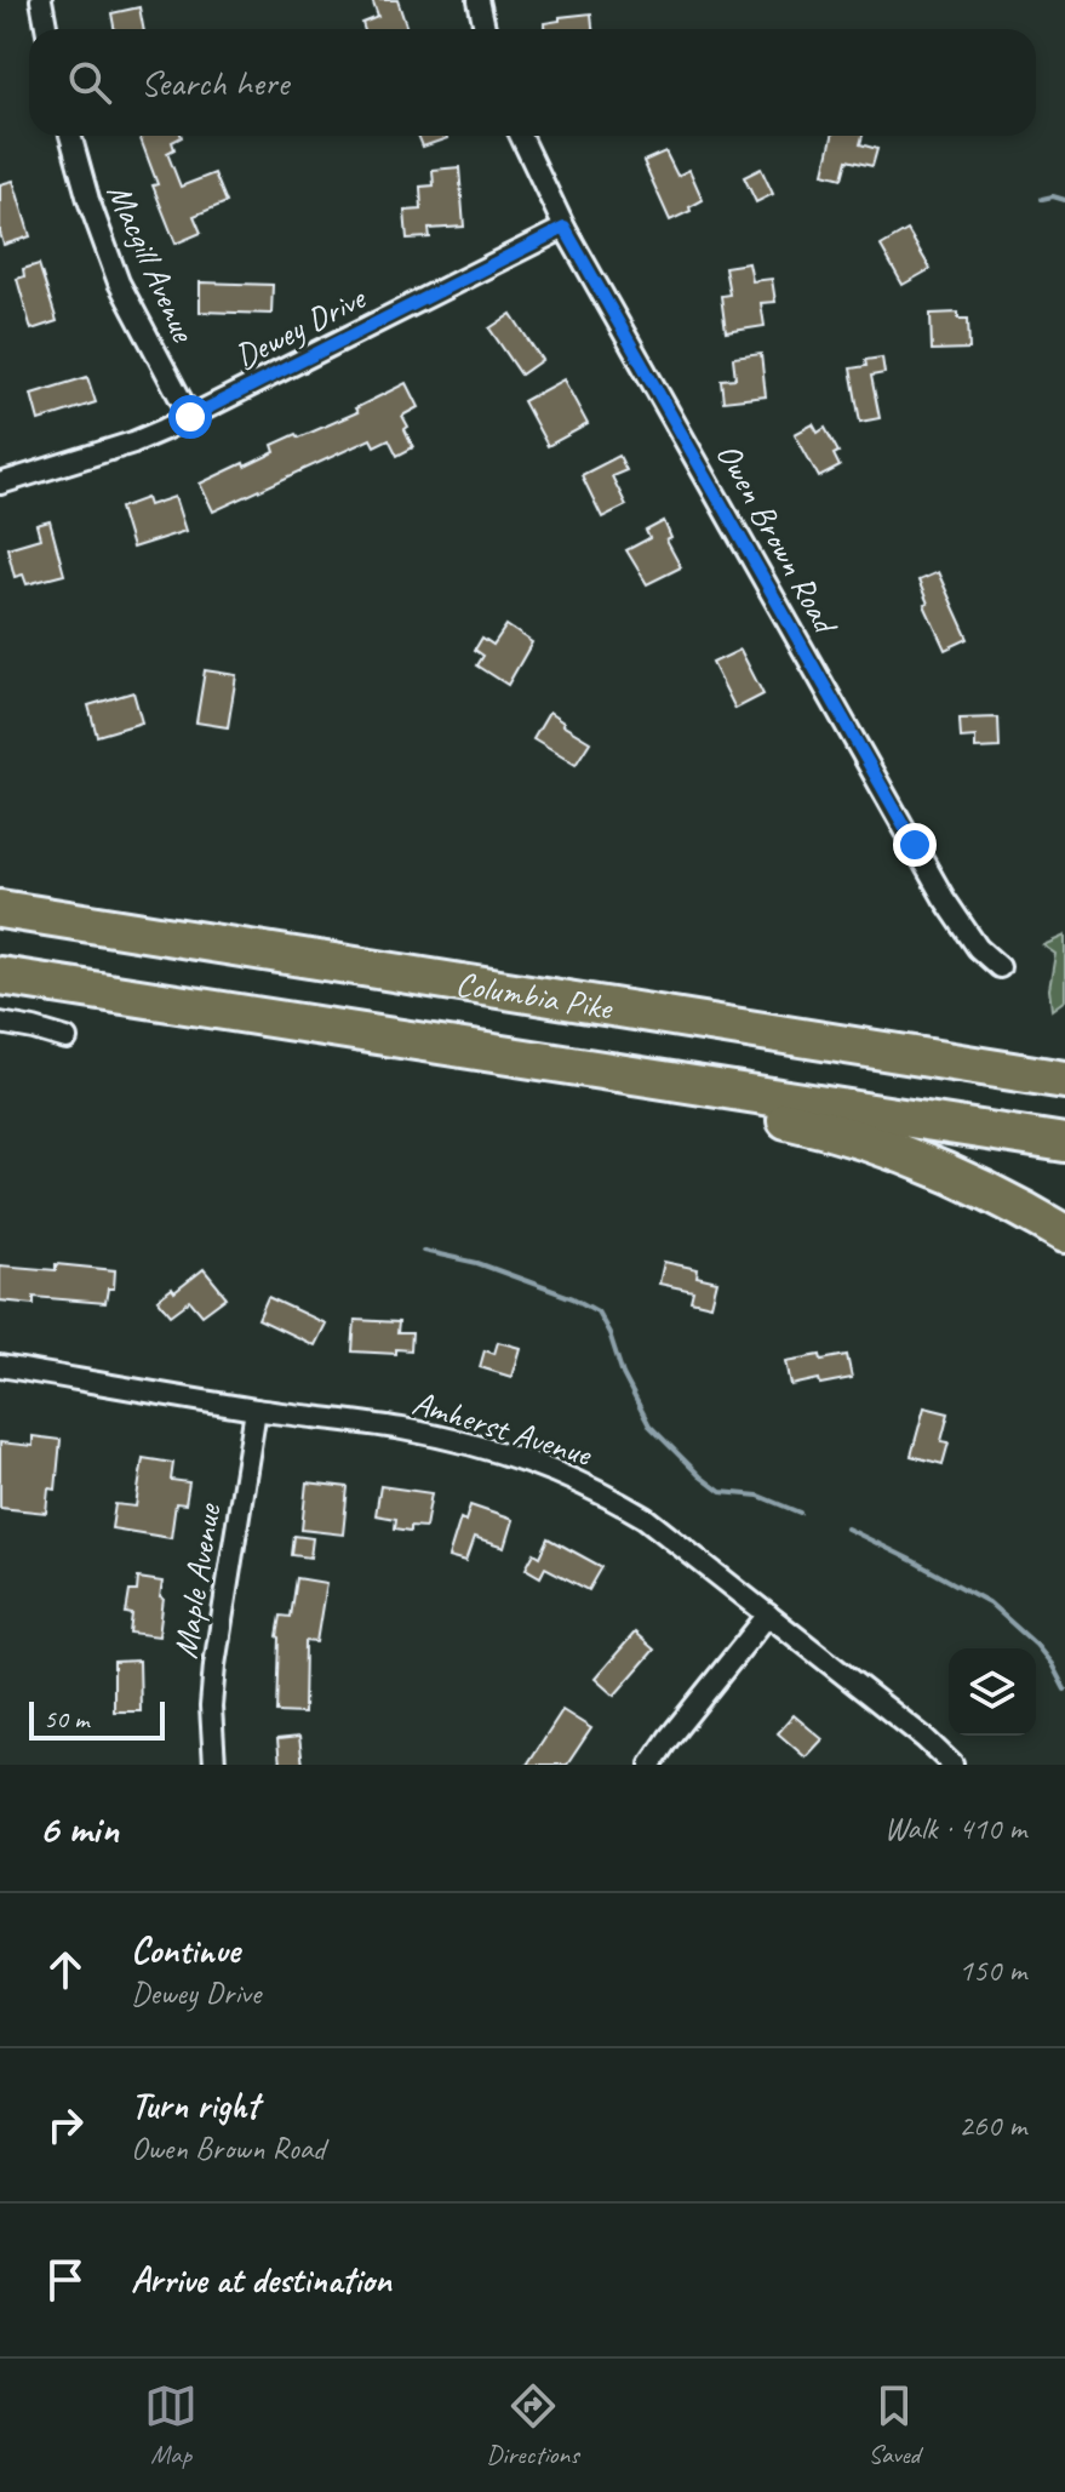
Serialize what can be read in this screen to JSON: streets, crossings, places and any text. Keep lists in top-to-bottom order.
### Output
{
  "streets": {
    "highway": ["Columbia Pike"],
    "street": [
      "Macgill Avenue",
      "Dewey Drive",
      "Owen Brown Road",
      "Amherst Avenue",
      "Maple Avenue"
    ]
  },
  "crossings": [
    ["Macgill Avenue", "Dewey Drive"],
    ["Dewey Drive", "Owen Brown Road"],
    ["Amherst Avenue", "Maple Avenue"]
  ],
  "scale_bar": "50 m",
  "page": {
    "search": "Search here",
    "scale": "50 m",
    "heading": ["6 min", "Walk · 410 m"],
    "list": [
      ["Continue", "Dewey Drive", "150 m"],
      ["Turn right", "Owen Brown Road", "260 m"],
      "Arrive at destination"
    ],
    "nav": ["Map", "Directions", "Saved"]
  }
}
